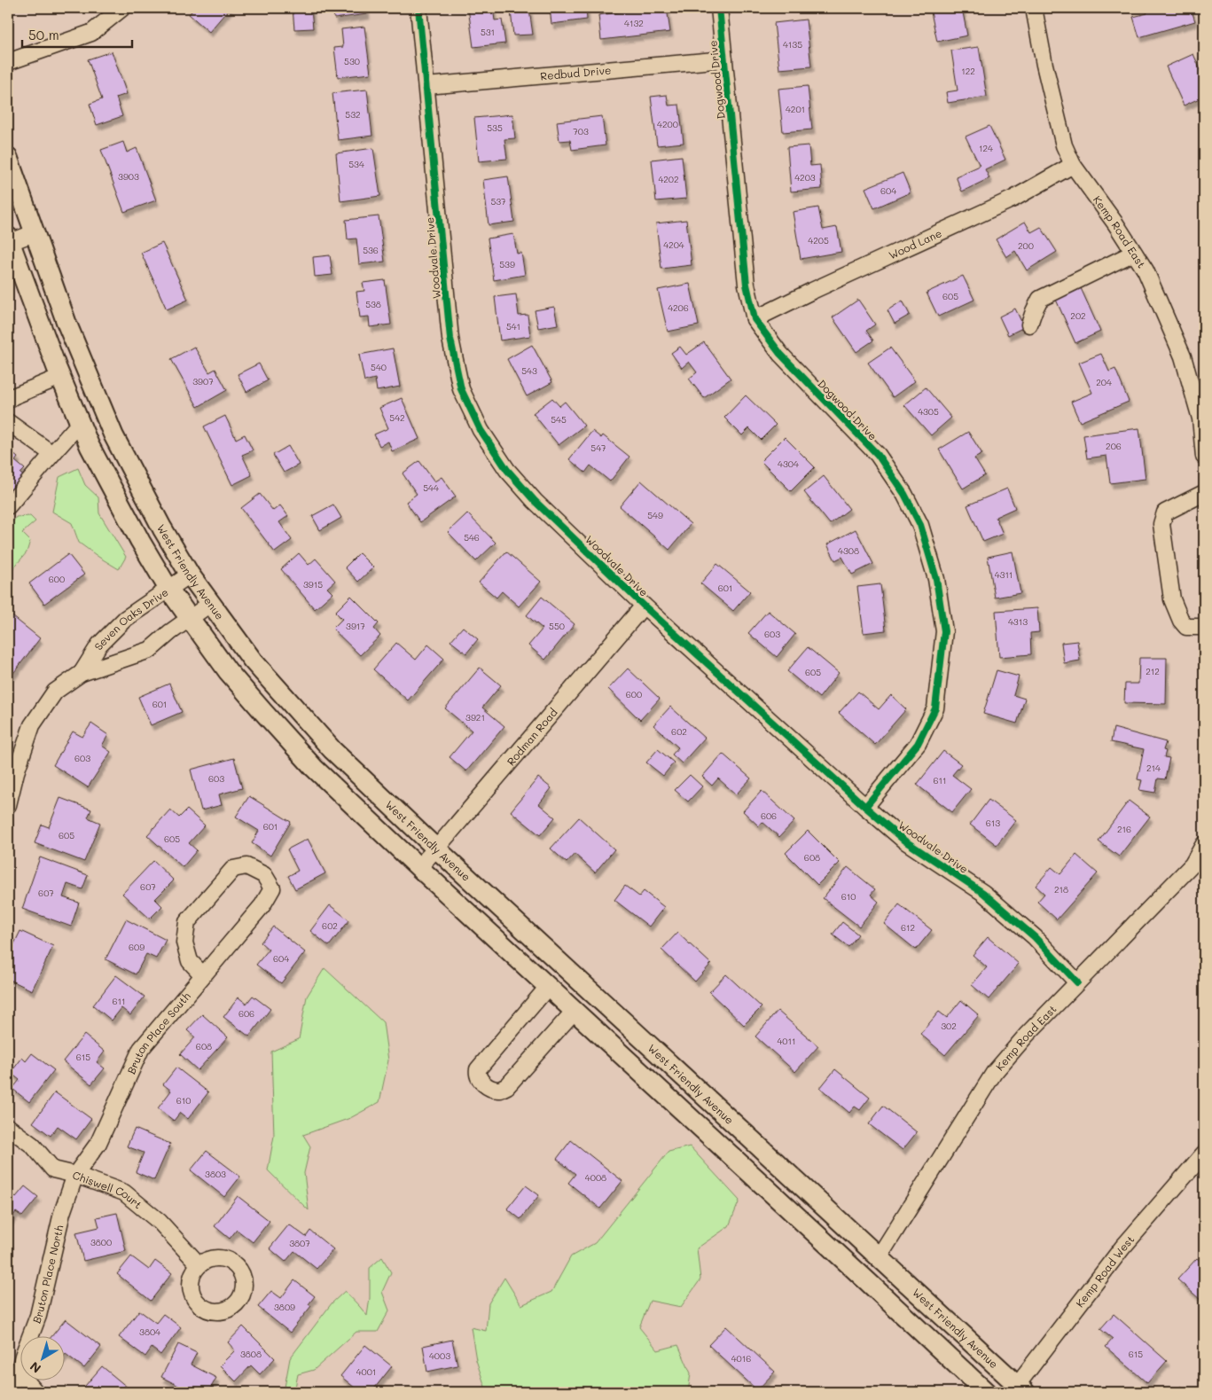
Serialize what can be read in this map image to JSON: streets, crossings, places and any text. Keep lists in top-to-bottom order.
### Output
{
  "streets": {
    "main road": ["West Friendly Avenue"],
    "street": [
      "Redbud Drive",
      "Dogwood Drive",
      "Kemp Road East",
      "Wood Lane",
      "Woodvale Drive",
      "Seven Oaks Drive",
      "Rodman Road",
      "Bruton Place South",
      "Chiswell Court",
      "Kemp Road West",
      "Bruton Place North"
    ]
  },
  "crossings": [
    ["Redbud Drive", "Dogwood Drive"],
    ["Redbud Drive", "Woodvale Drive"],
    ["Dogwood Drive", "Wood Lane"],
    ["Dogwood Drive", "Woodvale Drive"],
    ["Kemp Road East", "Wood Lane"],
    ["Kemp Road East", "Woodvale Drive"],
    ["Kemp Road East", "West Friendly Avenue"],
    ["Woodvale Drive", "Rodman Road"],
    ["West Friendly Avenue", "Seven Oaks Drive"],
    ["West Friendly Avenue", "Rodman Road"],
    ["West Friendly Avenue", "Kemp Road West"],
    ["Bruton Place South", "Chiswell Court"],
    ["Bruton Place South", "Bruton Place North"],
    ["Chiswell Court", "Bruton Place North"]
  ],
  "house_numbers": [
    "4132",
    "531",
    "4135",
    "530",
    "122",
    "4201",
    "532",
    "4200",
    "535",
    "703",
    "124",
    "534",
    "3903",
    "4203",
    "4202",
    "604",
    "537",
    "4205",
    "4204",
    "200",
    "536",
    "539",
    "605",
    "538",
    "4206",
    "202",
    "541",
    "540",
    "543",
    "3907",
    "204",
    "4305",
    "542",
    "545",
    "206",
    "547",
    "4304",
    "544",
    "549",
    "546",
    "4308",
    "4311",
    "600",
    "3915",
    "601",
    "4313",
    "3917",
    "550",
    "603",
    "212",
    "605",
    "600",
    "601",
    "3921",
    "602",
    "603",
    "214",
    "603",
    "611",
    "606",
    "613",
    "601",
    "216",
    "605",
    "605",
    "608",
    "607",
    "218",
    "607",
    "610",
    "602",
    "612",
    "609",
    "604",
    "611",
    "606",
    "302",
    "4011",
    "608",
    "615",
    "610",
    "3803",
    "4008",
    "3800",
    "3807",
    "3809",
    "3804",
    "3808",
    "615",
    "4003",
    "4016",
    "4001"
  ],
  "scale_bar": "50 m",
  "north": "bottom left"
}
